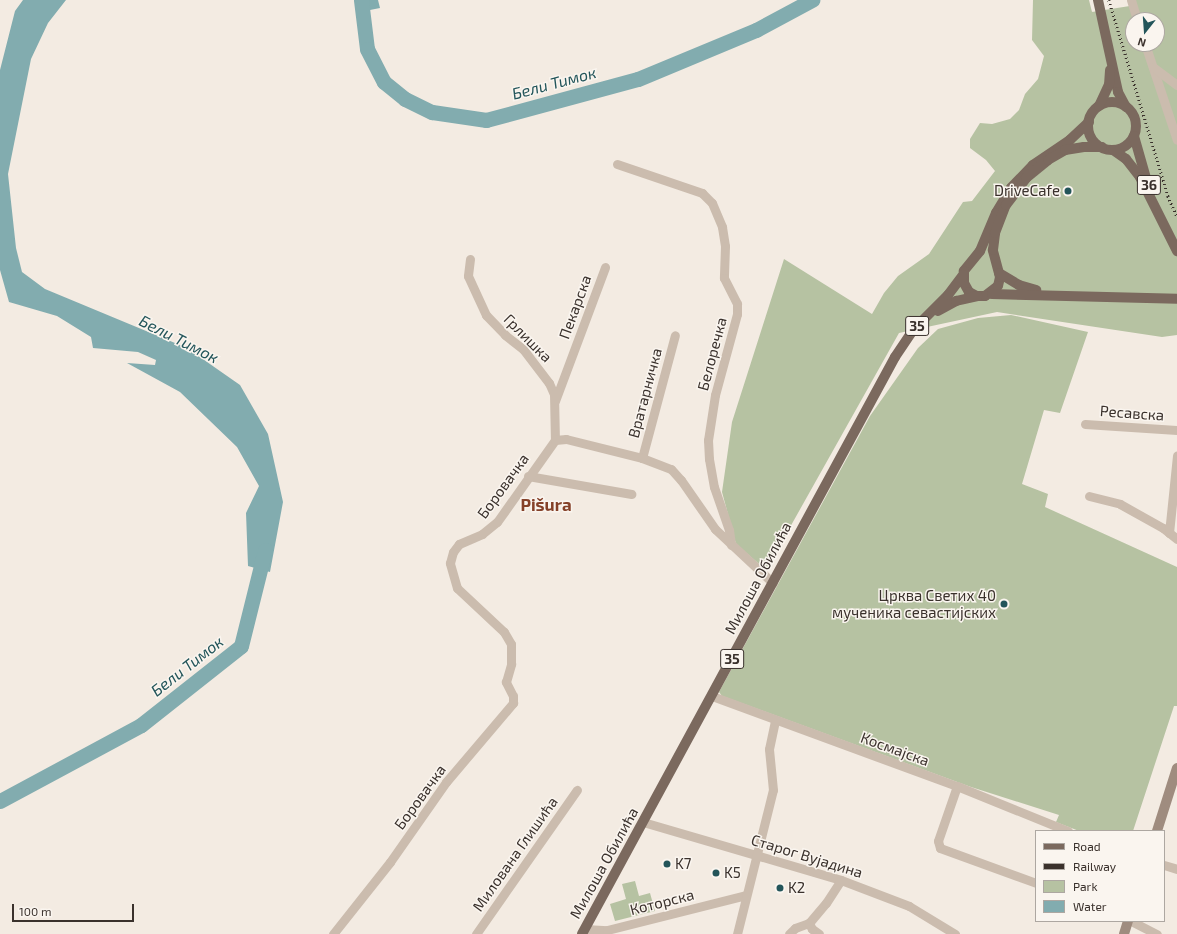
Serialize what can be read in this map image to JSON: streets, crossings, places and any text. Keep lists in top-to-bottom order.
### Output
{
  "streets": {
    "main road": ["36", "35", "Милоша Обилића"],
    "street": [
      "Пекарска",
      "Грлишка",
      "Белоречка",
      "Вратарничка",
      "Ресавска",
      "Боровачка",
      "Космајска",
      "Милована Глишића",
      "Старог Вујадина",
      "Которска"
    ]
  },
  "crossings": [
    ["Пекарска", "Грлишка"],
    ["35", "Милоша Обилића"],
    ["Грлишка", "Боровачка"],
    ["Милоша Обилића", "Космајска"],
    ["Милоша Обилића", "Старог Вујадина"],
    ["Милоша Обилића", "Которска"]
  ],
  "districts": ["Pišura"],
  "water": ["Бели Тимок"],
  "places": [
    "DriveCafe",
    "Црква Светих 40 мученика севастијских",
    "K7",
    "K5",
    "K2"
  ],
  "legend": [
    "Road",
    "Railway",
    "Park",
    "Water"
  ],
  "scale_bar": "100 m",
  "north": "bottom"
}
